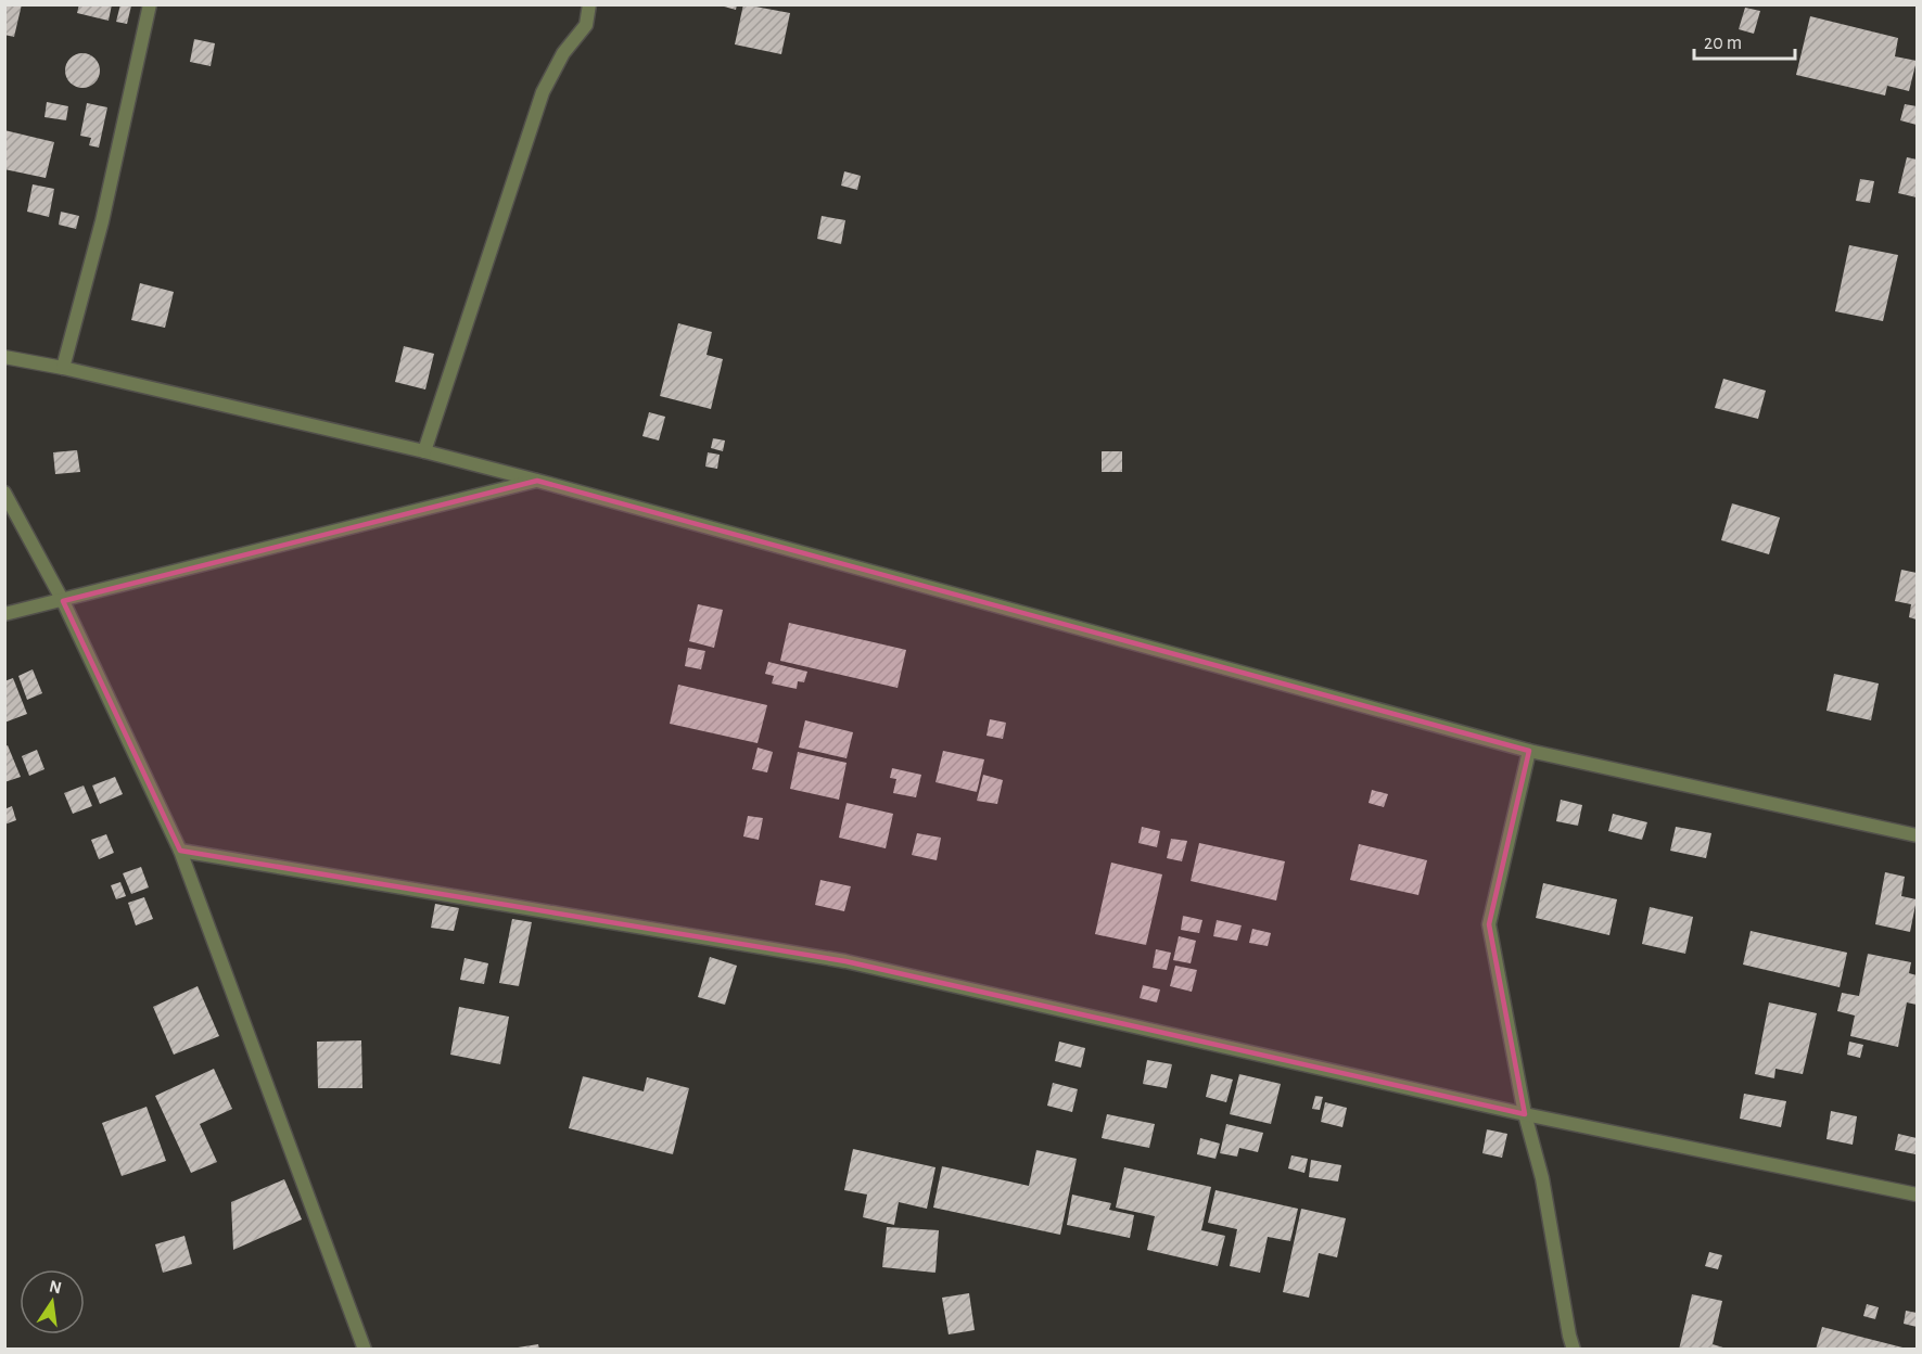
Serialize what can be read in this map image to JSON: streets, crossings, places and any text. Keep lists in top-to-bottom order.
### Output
{
  "scale_bar": "20 m",
  "north": "top"
}
